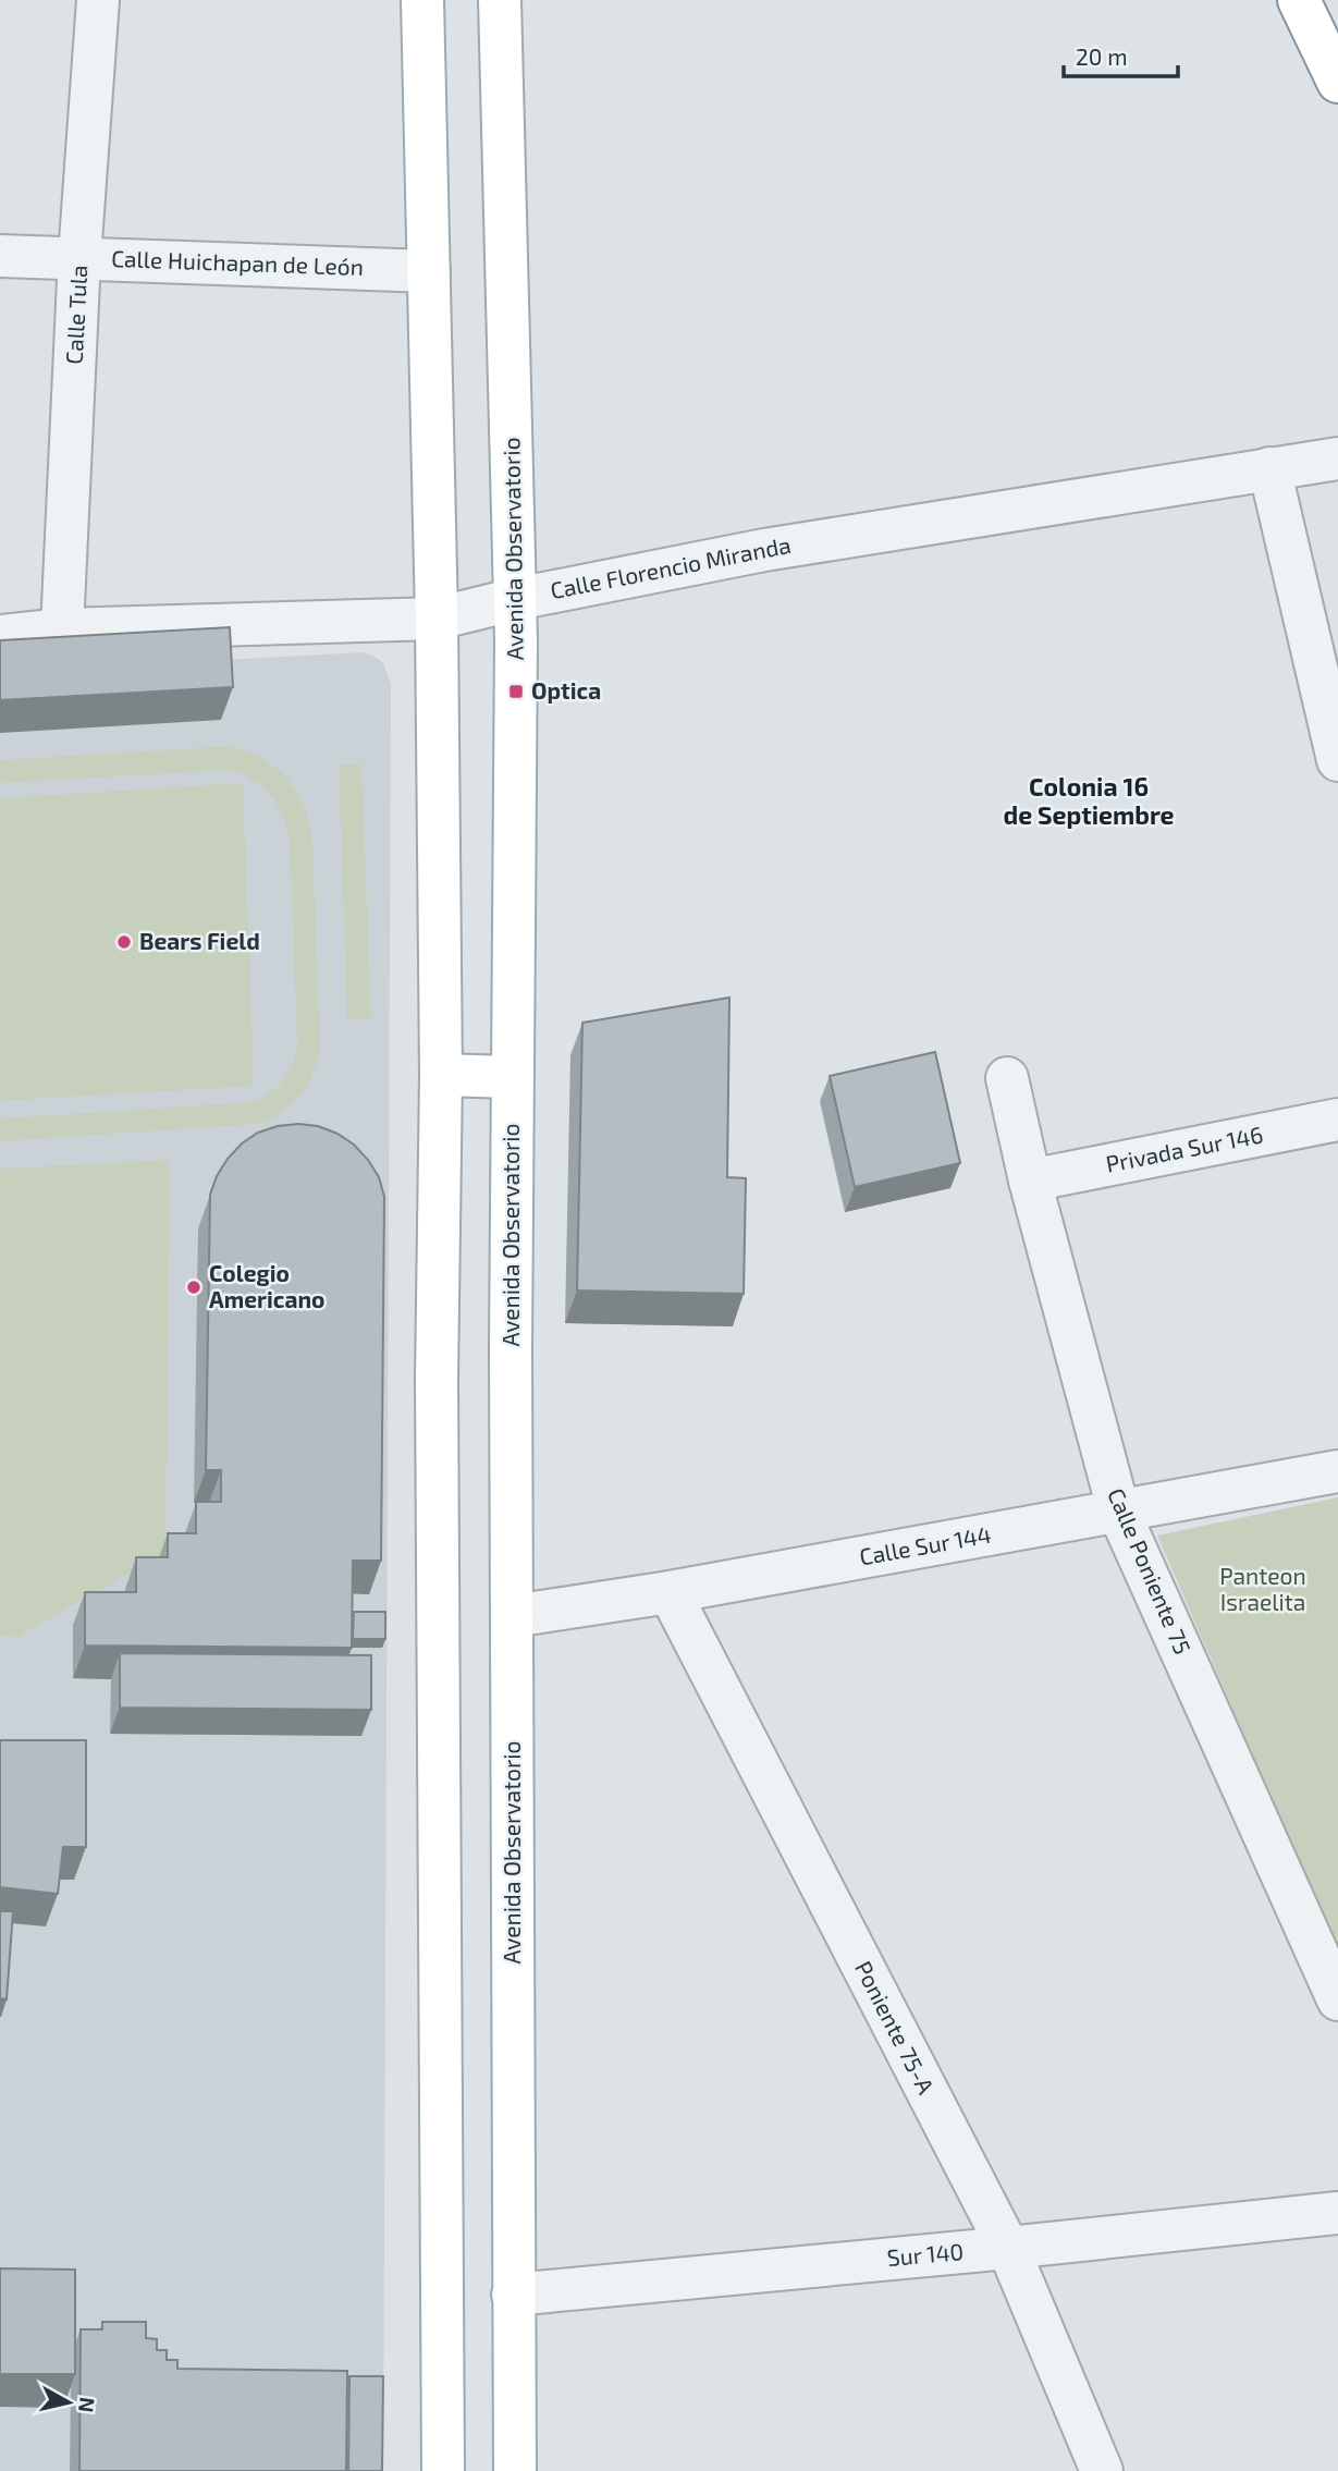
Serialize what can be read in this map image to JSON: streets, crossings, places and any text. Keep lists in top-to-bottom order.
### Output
{
  "streets": {
    "main road": ["Avenida Observatorio"],
    "street": [
      "Calle Huichapan de León",
      "Calle Tula",
      "Calle Florencio Miranda",
      "Privada Sur 146",
      "Calle Sur 144",
      "Calle Poniente 75",
      "Poniente 75-A",
      "Sur 140"
    ]
  },
  "crossings": [
    ["Calle Huichapan de León", "Calle Tula"],
    ["Calle Tula", "Calle Florencio Miranda"],
    ["Avenida Observatorio", "Calle Florencio Miranda"],
    ["Avenida Observatorio", "Calle Sur 144"],
    ["Avenida Observatorio", "Sur 140"],
    ["Privada Sur 146", "Calle Poniente 75"],
    ["Calle Sur 144", "Calle Poniente 75"],
    ["Calle Sur 144", "Poniente 75-A"],
    ["Poniente 75-A", "Sur 140"]
  ],
  "districts": ["Colonia 16 de Septiembre"],
  "parks": ["Panteon Israelita"],
  "places": {
    "transit": ["Optica"],
    "other": ["Bears Field", "Colegio Americano"]
  },
  "scale_bar": "20 m",
  "north": "right"
}
